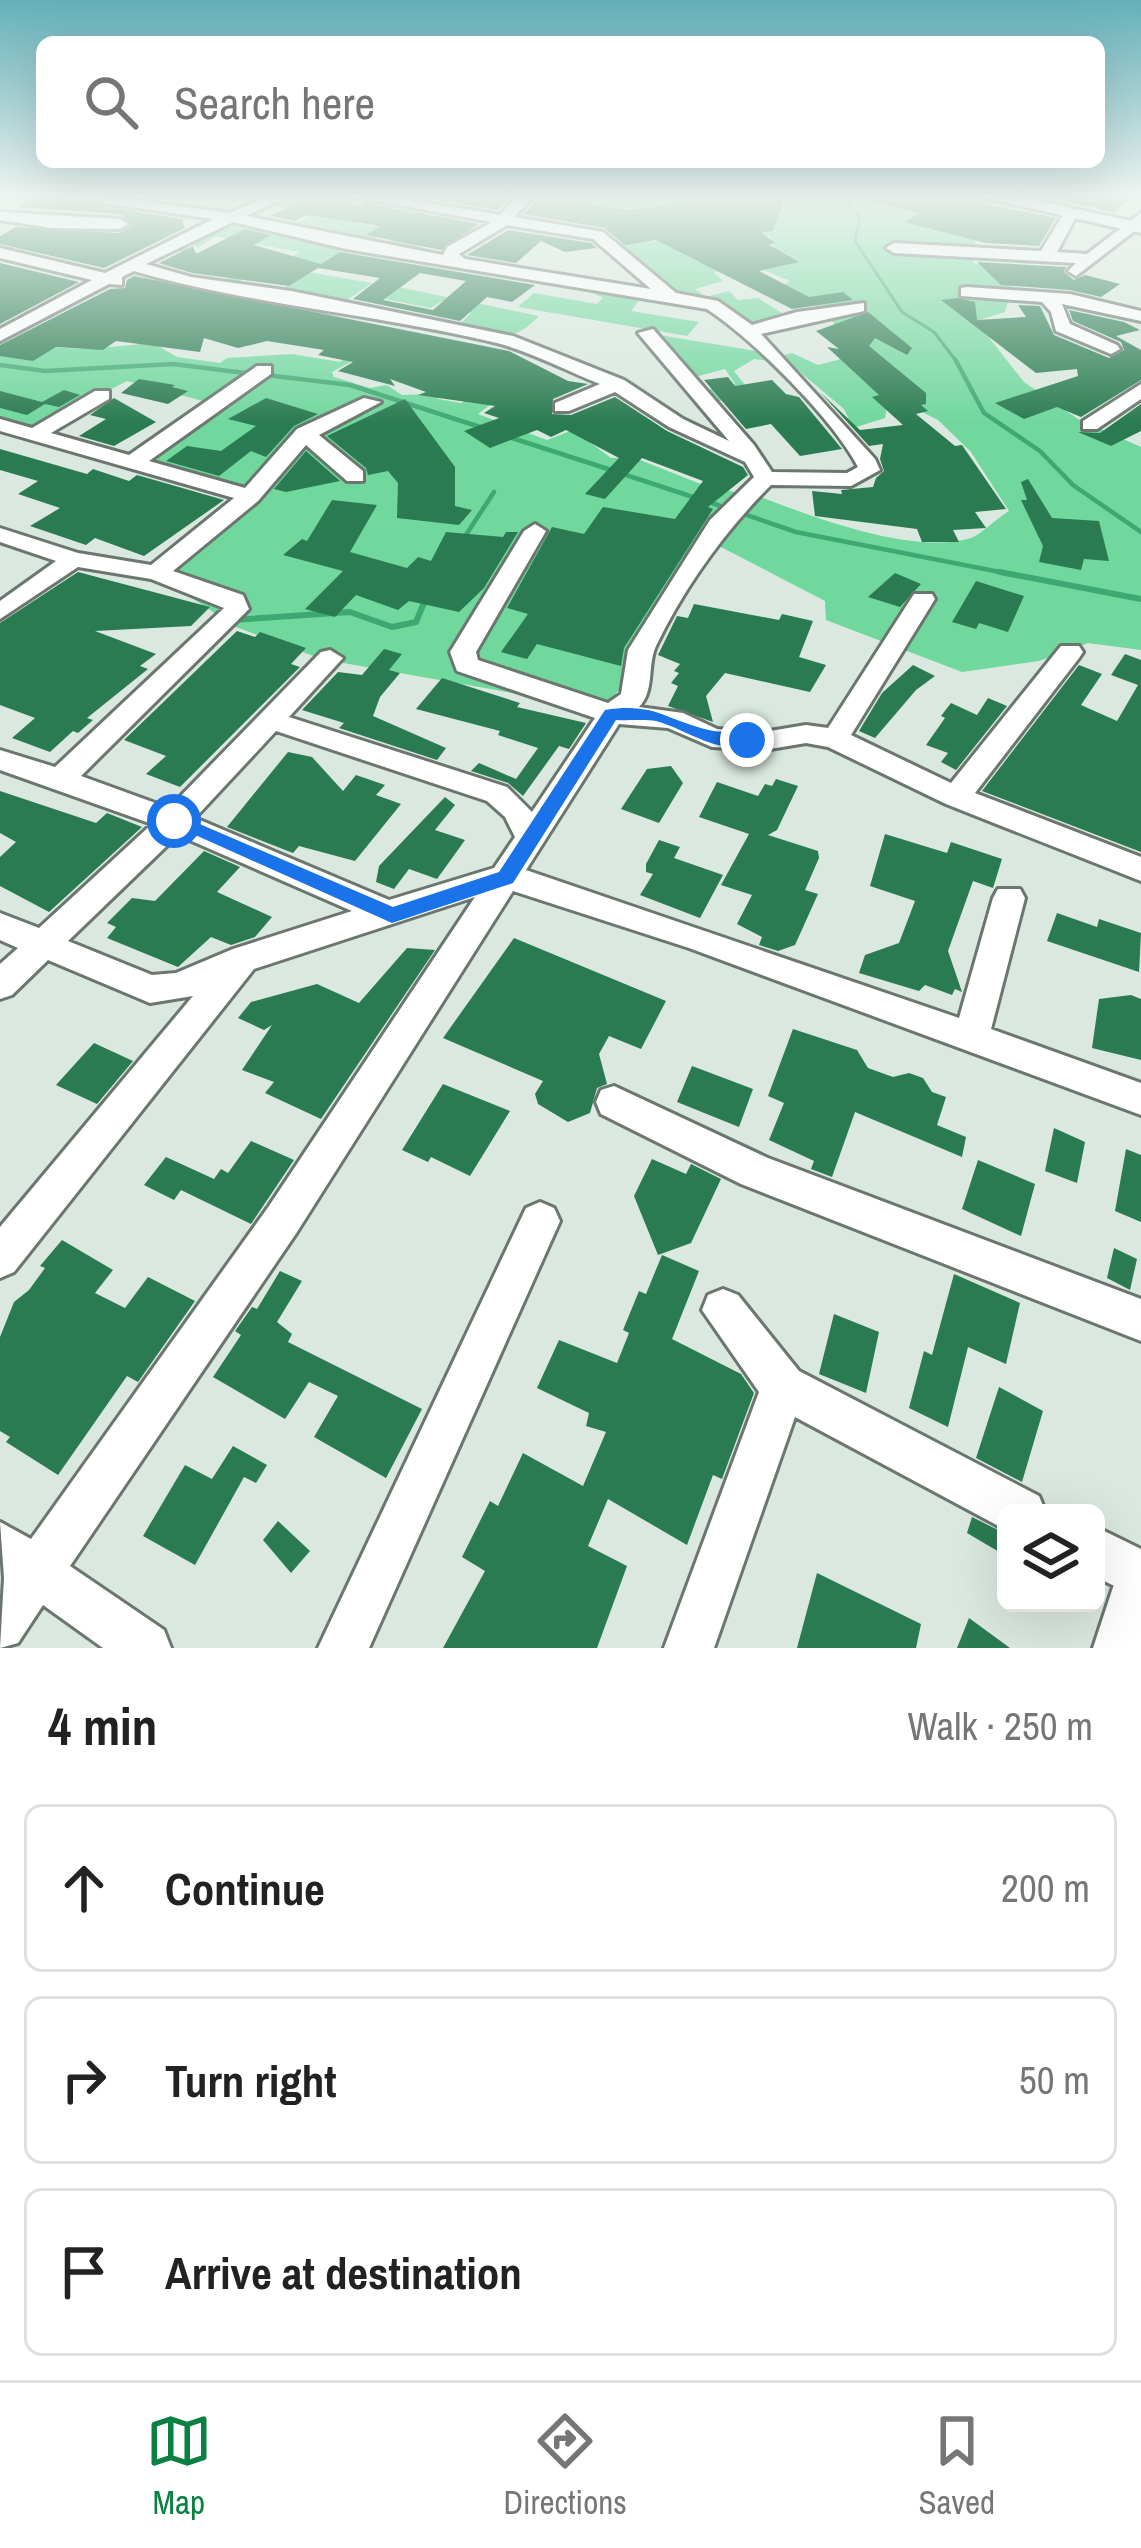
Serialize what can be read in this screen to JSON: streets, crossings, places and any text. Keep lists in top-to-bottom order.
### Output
{
  "page": {
    "search": "Search here",
    "heading": ["4 min", "Walk · 250 m"],
    "list": [
      ["Continue", "200 m"],
      ["Turn right", "50 m"],
      "Arrive at destination"
    ],
    "nav": ["Map", "Directions", "Saved"]
  }
}
